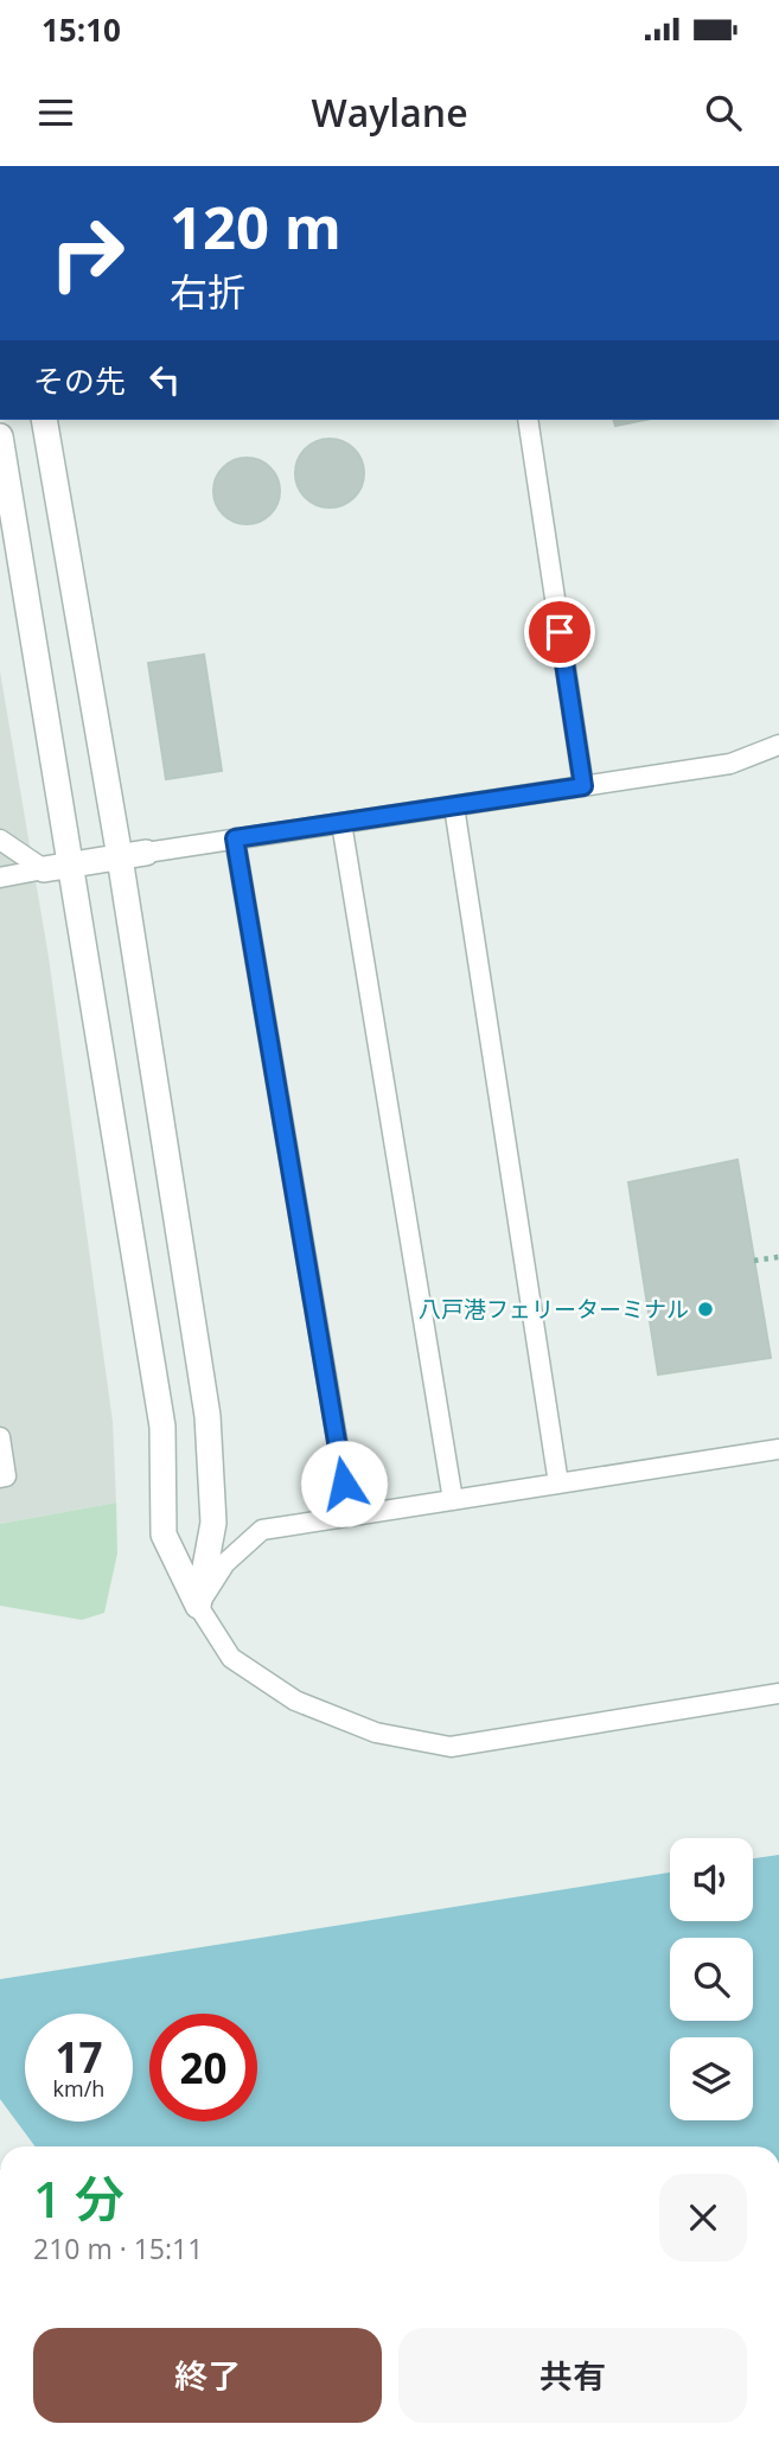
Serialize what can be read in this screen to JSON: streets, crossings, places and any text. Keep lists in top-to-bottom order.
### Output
{
  "places": ["八戸港フェリーターミナル"],
  "page": {
    "status": "15:10",
    "header": "Waylane",
    "turn": ["120 m", "右折"],
    "then": "その先",
    "speed": "17 km/h",
    "limit": "20",
    "heading": ["1 分", "210 m · 15:11"],
    "buttons": ["終了", "共有"]
  }
}
